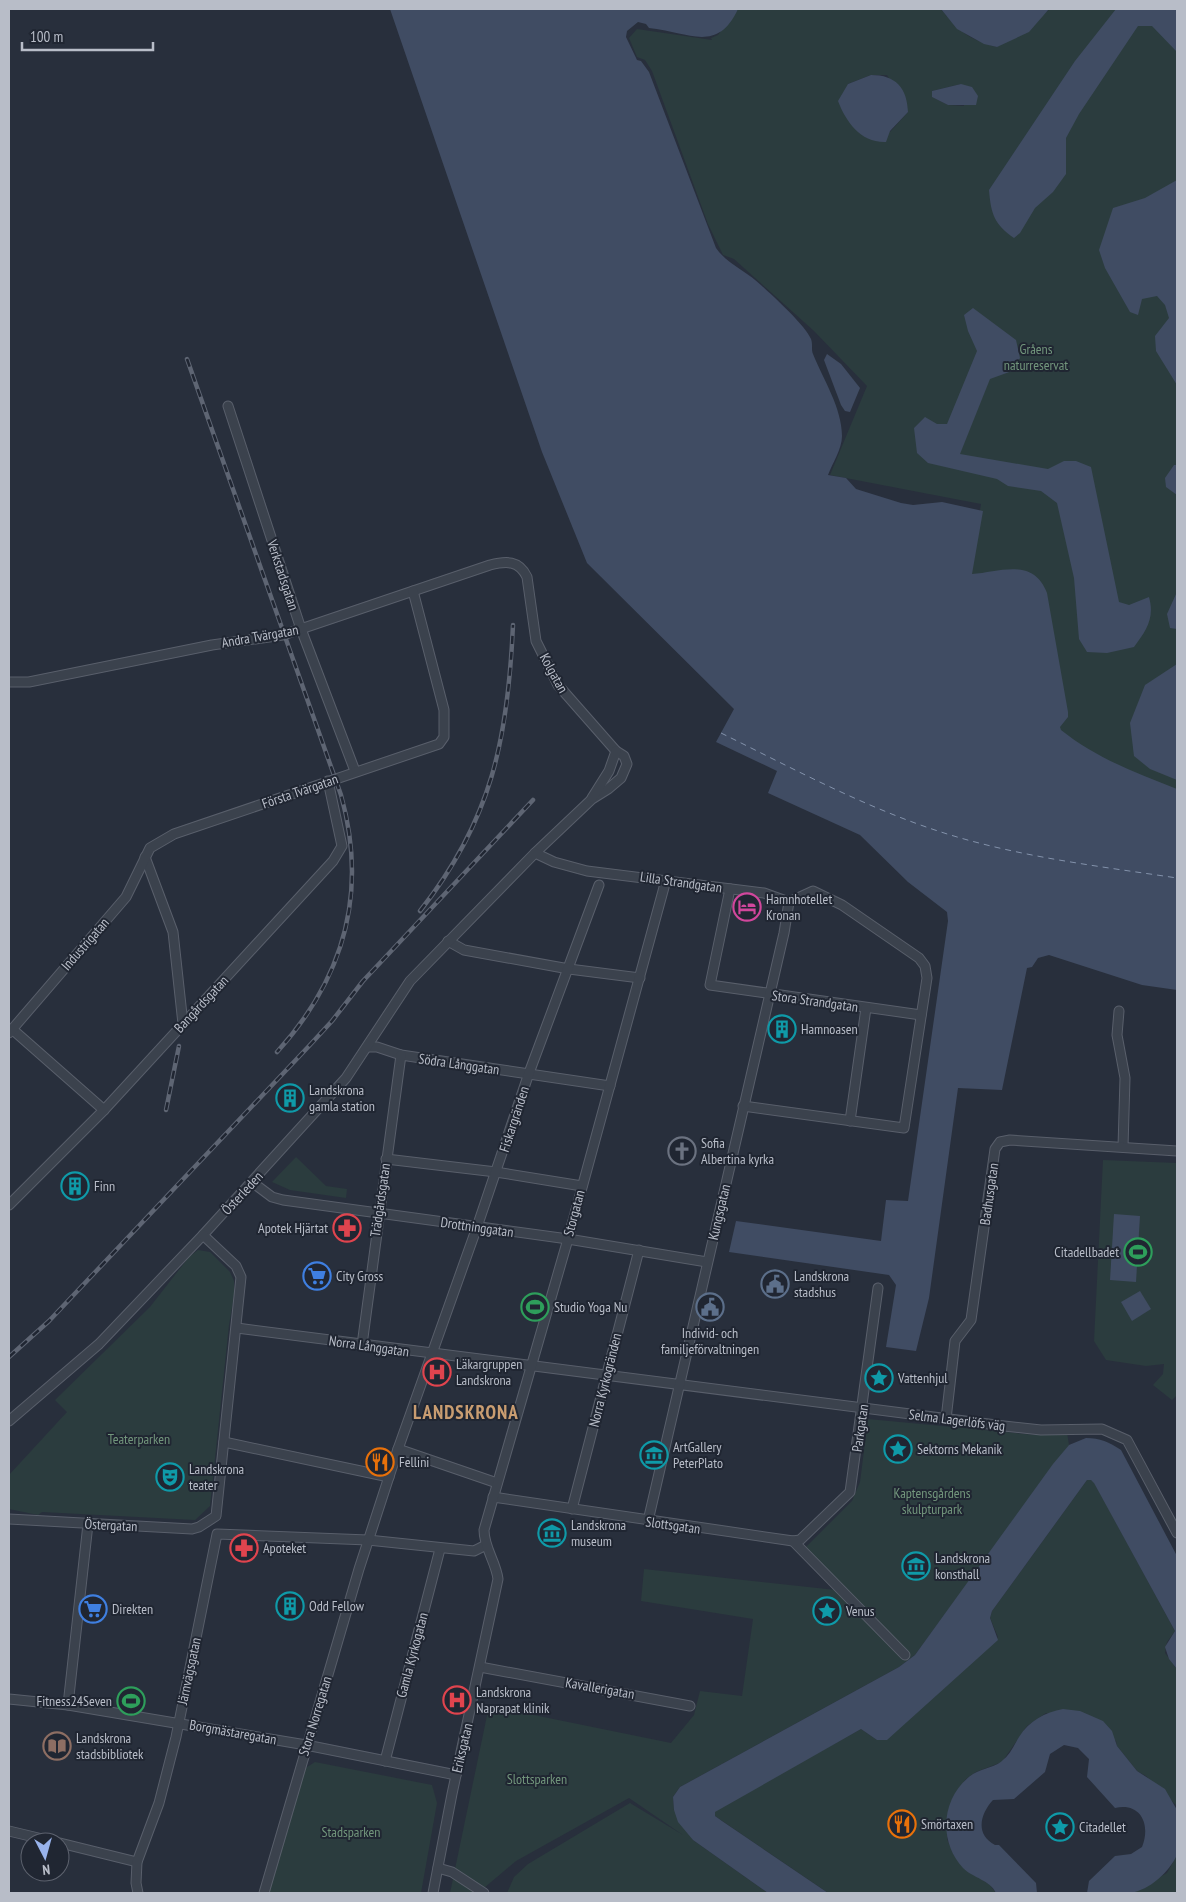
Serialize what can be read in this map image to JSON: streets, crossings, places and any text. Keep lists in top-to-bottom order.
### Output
{
  "streets": {
    "street": [
      "Verkstadsgatan",
      "Andra Tvärgatan",
      "Kolgatan",
      "Första Tvärgatan",
      "Lilla Strandgatan",
      "Industrigatan",
      "Stora Strandgatan",
      "Bangårdsgatan",
      "Södra Långgatan",
      "Fiskargränden",
      "Österleden",
      "Badhusgatan",
      "Trädgårdsgatan",
      "Kungsgatan",
      "Storgatan",
      "Drottninggatan",
      "Norra Långgatan",
      "Norra Kyrkogränden",
      "Selma Lagerlöfs väg",
      "Parkgatan",
      "Östergatan",
      "Slottsgatan",
      "Gamla Kyrkogatan",
      "Järnvägsgatan",
      "Kavallerigatan",
      "Stora Norregatan",
      "Borgmästaregatan",
      "Eriksgatan"
    ]
  },
  "crossings": [
    ["Verkstadsgatan", "Andra Tvärgatan"],
    ["Verkstadsgatan", "Första Tvärgatan"],
    ["Andra Tvärgatan", "Kolgatan"],
    ["Andra Tvärgatan", "Första Tvärgatan"],
    ["Kolgatan", "Lilla Strandgatan"],
    ["Första Tvärgatan", "Industrigatan"],
    ["Första Tvärgatan", "Bangårdsgatan"],
    ["Lilla Strandgatan", "Stora Strandgatan"],
    ["Lilla Strandgatan", "Kungsgatan"],
    ["Lilla Strandgatan", "Storgatan"],
    ["Stora Strandgatan", "Kungsgatan"],
    ["Södra Långgatan", "Fiskargränden"],
    ["Södra Långgatan", "Österleden"],
    ["Södra Långgatan", "Trädgårdsgatan"],
    ["Södra Långgatan", "Storgatan"],
    ["Fiskargränden", "Drottninggatan"],
    ["Fiskargränden", "Norra Långgatan"],
    ["Fiskargränden", "Stora Norregatan"],
    ["Österleden", "Drottninggatan"],
    ["Badhusgatan", "Selma Lagerlöfs väg"],
    ["Trädgårdsgatan", "Drottninggatan"],
    ["Trädgårdsgatan", "Norra Långgatan"],
    ["Kungsgatan", "Drottninggatan"],
    ["Kungsgatan", "Norra Långgatan"],
    ["Kungsgatan", "Selma Lagerlöfs väg"],
    ["Kungsgatan", "Slottsgatan"],
    ["Storgatan", "Drottninggatan"],
    ["Storgatan", "Norra Långgatan"],
    ["Storgatan", "Slottsgatan"],
    ["Storgatan", "Eriksgatan"],
    ["Drottninggatan", "Norra Kyrkogränden"],
    ["Norra Långgatan", "Norra Kyrkogränden"],
    ["Norra Långgatan", "Selma Lagerlöfs väg"],
    ["Norra Kyrkogränden", "Slottsgatan"],
    ["Selma Lagerlöfs väg", "Parkgatan"],
    ["Parkgatan", "Slottsgatan"],
    ["Gamla Kyrkogatan", "Borgmästaregatan"],
    ["Järnvägsgatan", "Stora Norregatan"],
    ["Järnvägsgatan", "Borgmästaregatan"],
    ["Kavallerigatan", "Eriksgatan"],
    ["Stora Norregatan", "Borgmästaregatan"],
    ["Borgmästaregatan", "Eriksgatan"]
  ],
  "districts": ["LANDSKRONA"],
  "parks": [
    "Gråens naturreservat",
    "Teaterparken",
    "Kaptensgårdens skulpturpark",
    "Slottsparken",
    "Stadsparken"
  ],
  "places": {
    "hotel": ["Hamnhotellet Kronan"],
    "building": [
      "Hamnoasen",
      "Landskrona gamla station",
      "Finn",
      "Odd Fellow"
    ],
    "church": ["Sofia Albertina kyrka"],
    "pharmacy": ["Apotek Hjärtat", "Apoteket"],
    "sports": ["Citadellbadet", "Studio Yoga Nu", "Fitness24Seven"],
    "supermarket": ["City Gross", "Direkten"],
    "public building": ["Landskrona stadshus", "Individ- och familjeförvaltningen"],
    "hospital": ["Läkargruppen Landskrona", "Landskrona Naprapat klinik"],
    "place": [
      "Vattenhjul",
      "Sektorns Mekanik",
      "Venus",
      "Citadellet"
    ],
    "museum": ["ArtGallery PeterPlato", "Landskrona museum", "Landskrona konsthall"],
    "restaurant": ["Fellini", "Smörtaxen"],
    "theatre": ["Landskrona teater"],
    "library": ["Landskrona stadsbibliotek"]
  },
  "scale_bar": "100 m",
  "north": "bottom"
}
